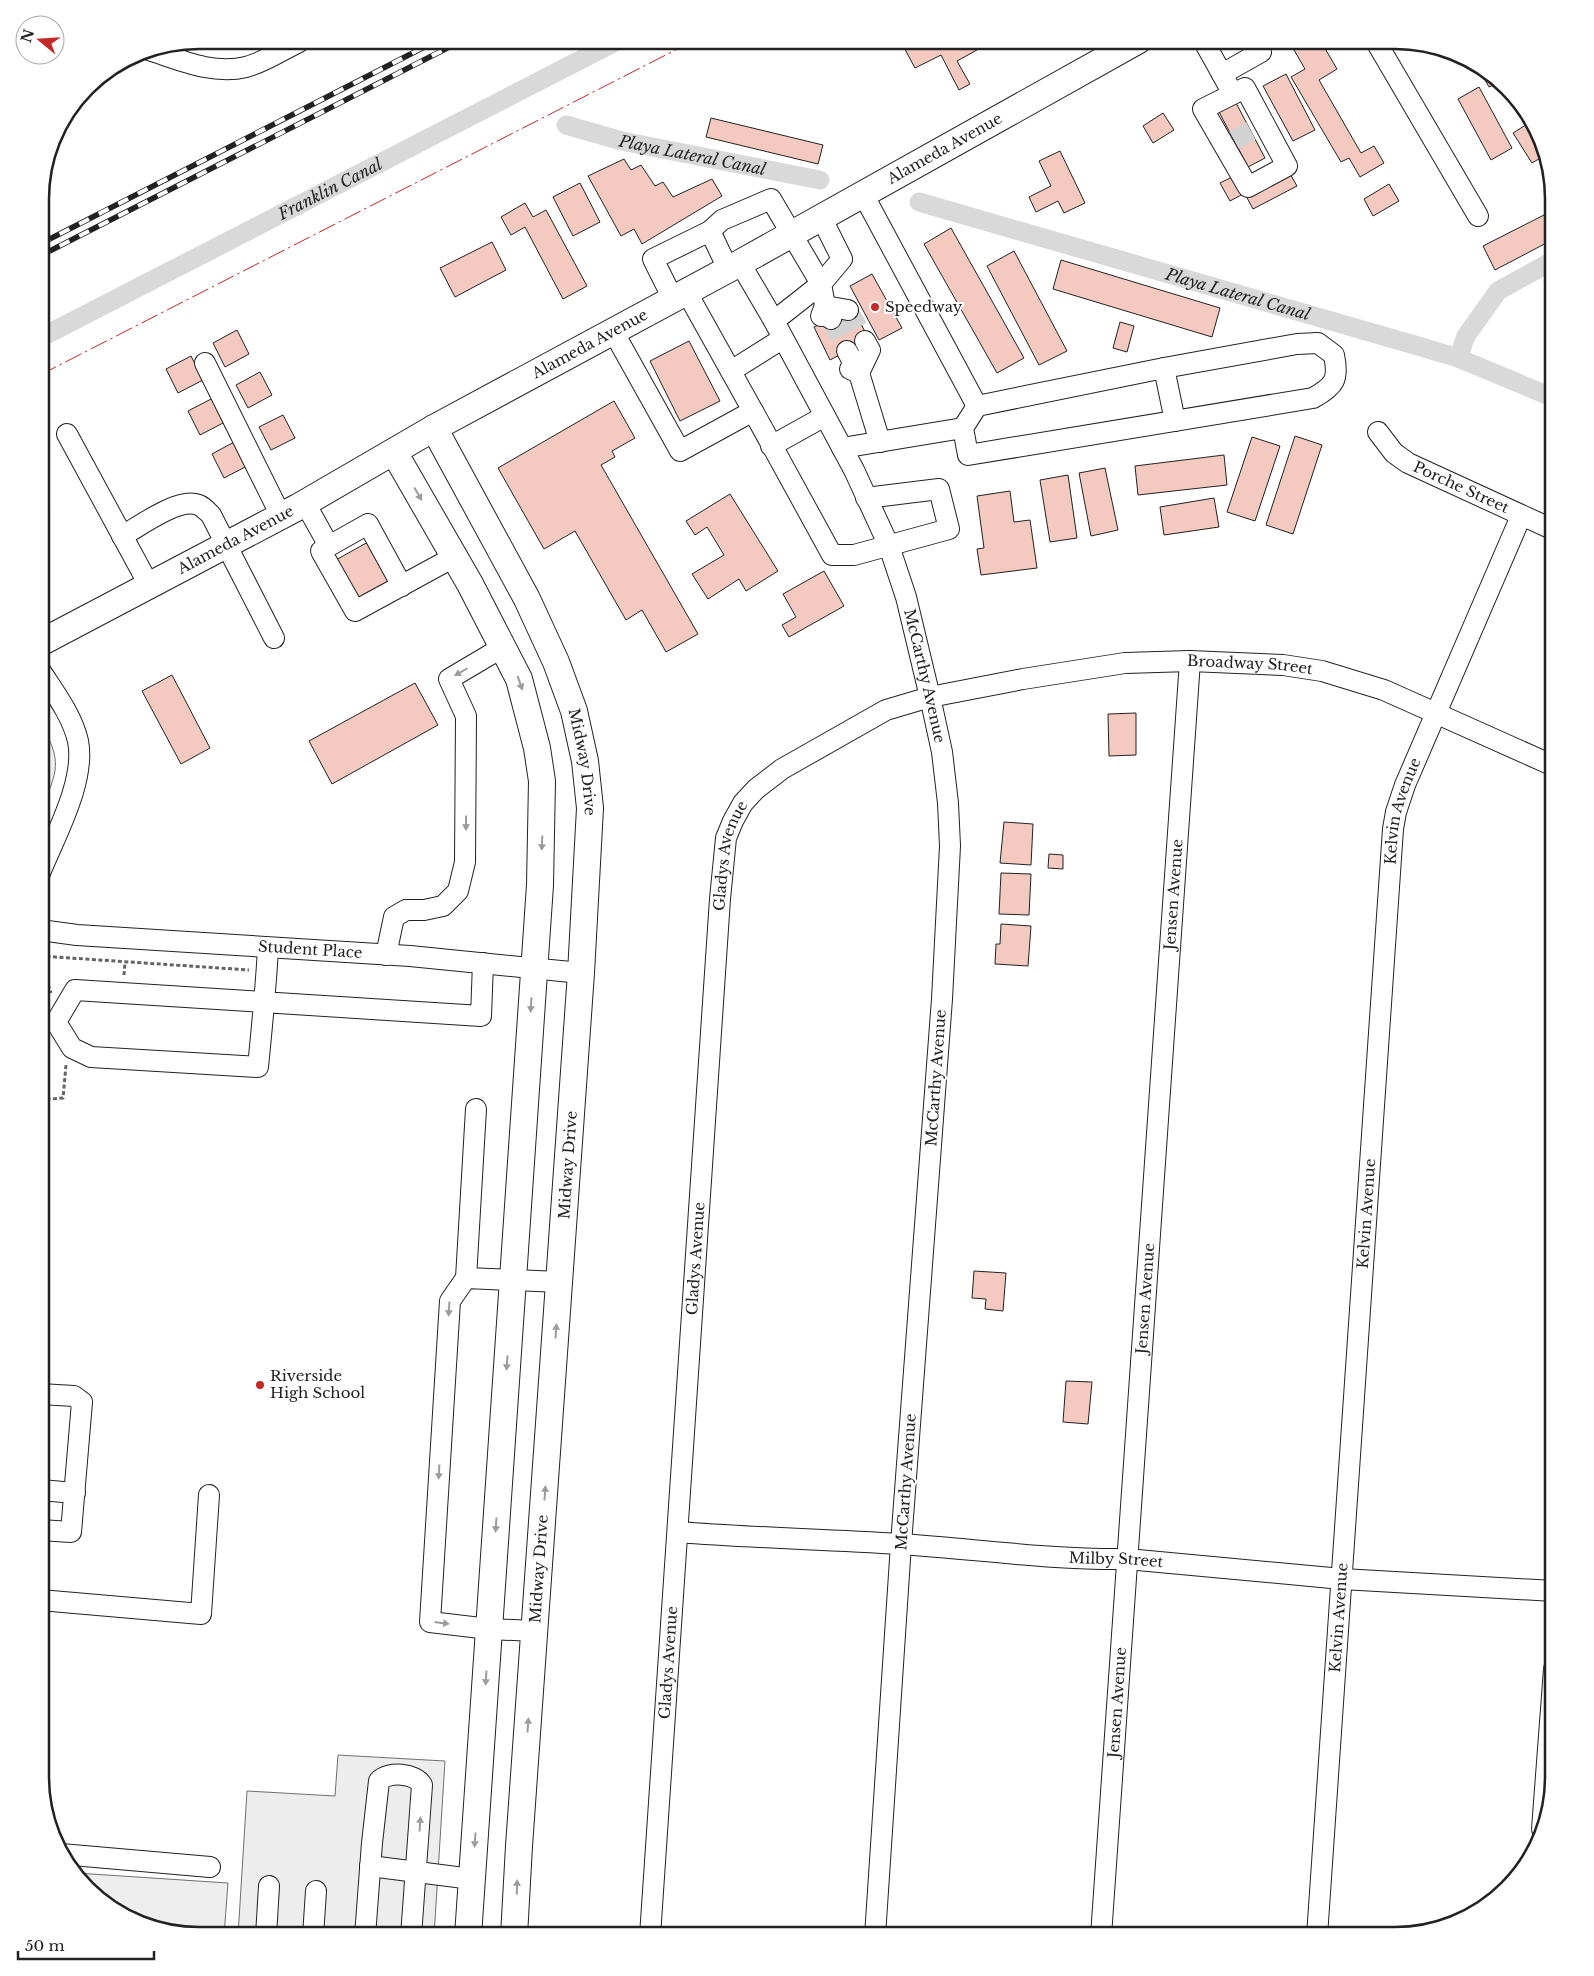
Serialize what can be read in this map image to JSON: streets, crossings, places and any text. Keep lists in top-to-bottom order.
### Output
{
  "streets": {
    "main road": ["Alameda Avenue", "Midway Drive"],
    "street": [
      "Porche Street",
      "Broadway Street",
      "McCarthy Avenue",
      "Kelvin Avenue",
      "Gladys Avenue",
      "Jensen Avenue",
      "Student Place",
      "Milby Street"
    ]
  },
  "crossings": [
    ["Alameda Avenue", "McCarthy Avenue"],
    ["Alameda Avenue", "Midway Drive"],
    ["Porche Street", "Kelvin Avenue"],
    ["Broadway Street", "McCarthy Avenue"],
    ["Broadway Street", "Kelvin Avenue"],
    ["Broadway Street", "Gladys Avenue"],
    ["Broadway Street", "Jensen Avenue"],
    ["McCarthy Avenue", "Gladys Avenue"],
    ["McCarthy Avenue", "Milby Street"],
    ["Midway Drive", "Student Place"],
    ["Kelvin Avenue", "Milby Street"],
    ["Gladys Avenue", "Milby Street"],
    ["Jensen Avenue", "Milby Street"]
  ],
  "water": ["Playa Lateral Canal", "Franklin Canal"],
  "places": ["Speedway", "Riverside High School"],
  "scale_bar": "50 m",
  "north": "left"
}
